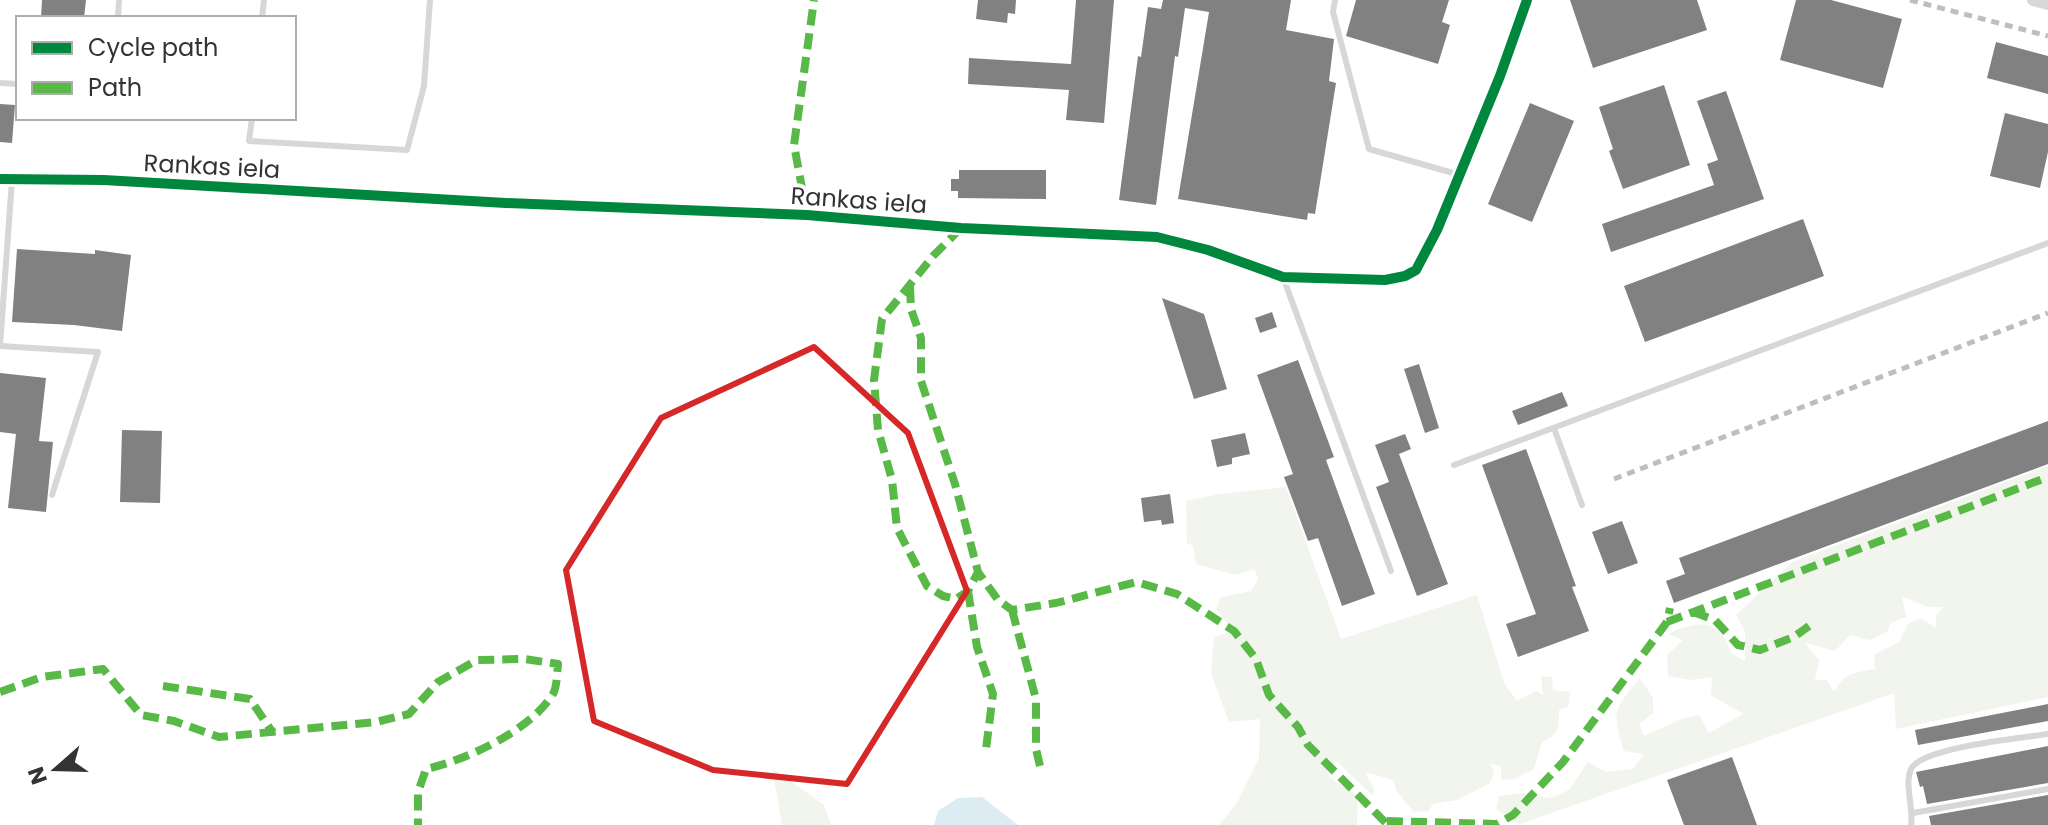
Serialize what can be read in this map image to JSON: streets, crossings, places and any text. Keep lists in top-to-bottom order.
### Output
{
  "streets": {
    "street": ["Rankas iela"]
  },
  "legend": ["Cycle path", "Path"],
  "north": "left"
}
